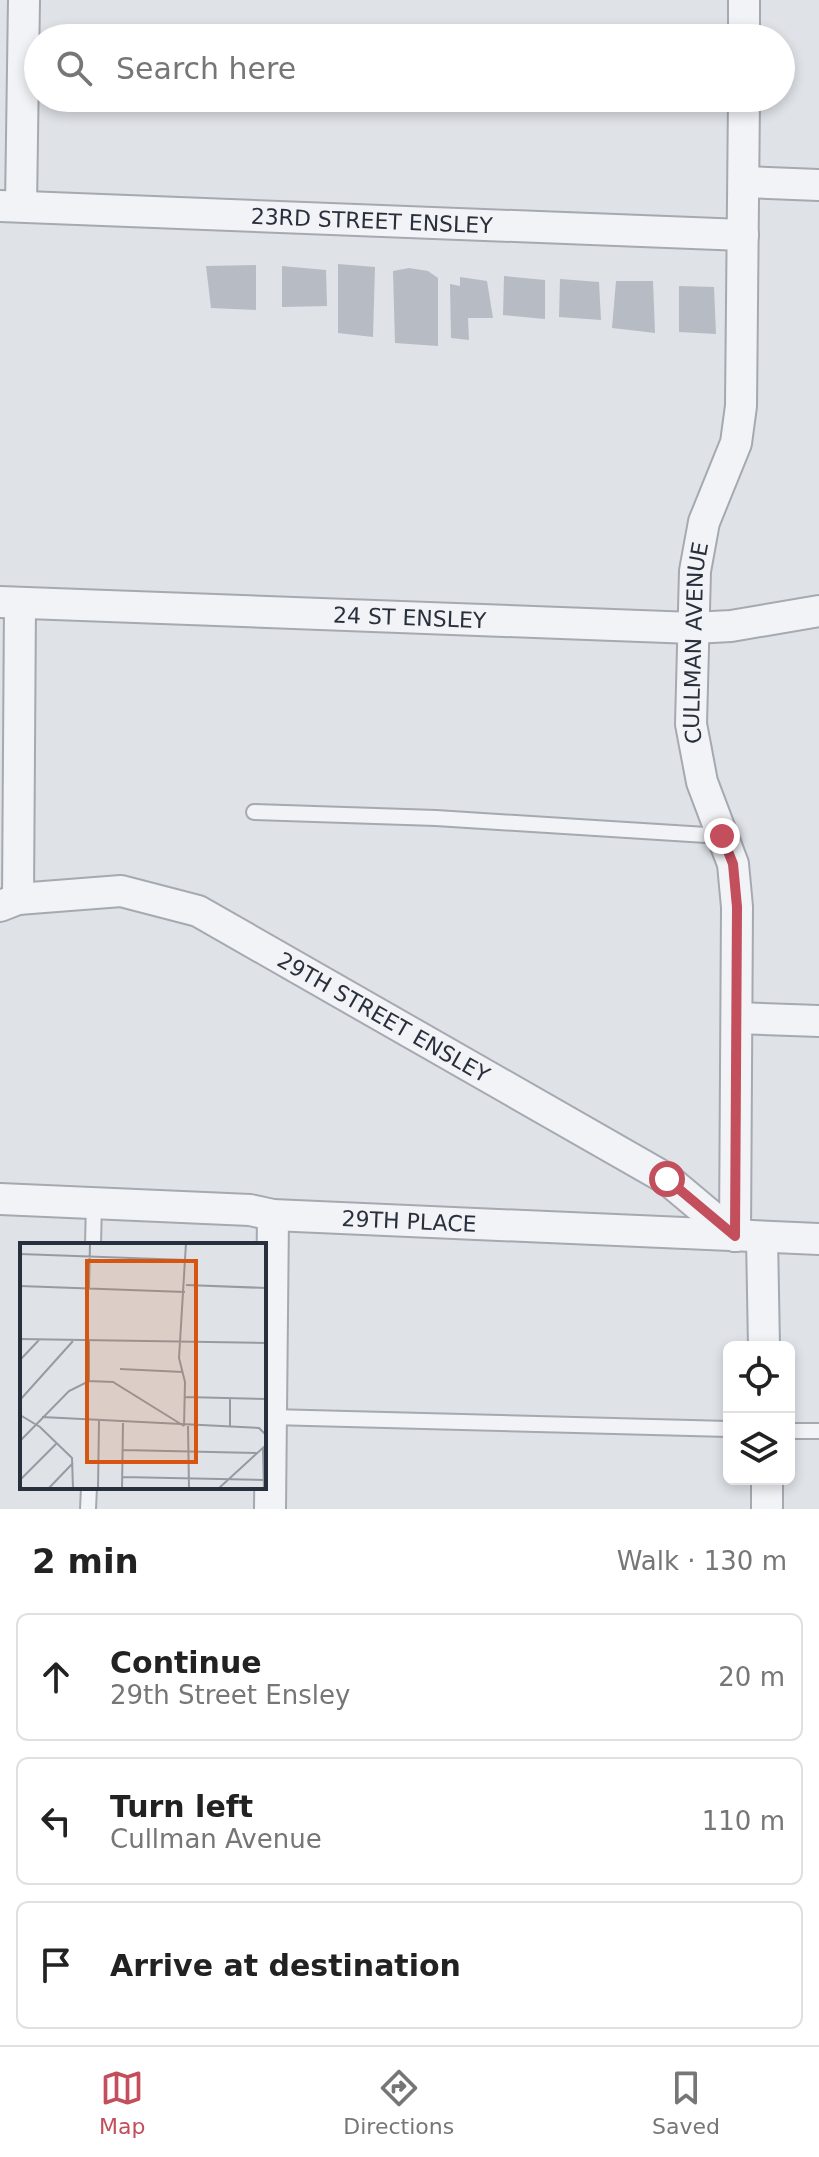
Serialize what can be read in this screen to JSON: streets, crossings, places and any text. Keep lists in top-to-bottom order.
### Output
{
  "streets": {
    "street": [
      "23RD STREET ENSLEY",
      "24 ST ENSLEY",
      "CULLMAN AVENUE",
      "29TH STREET ENSLEY",
      "29TH PLACE"
    ]
  },
  "crossings": [
    ["23RD STREET ENSLEY", "CULLMAN AVENUE"],
    ["24 ST ENSLEY", "CULLMAN AVENUE"],
    ["CULLMAN AVENUE", "29TH STREET ENSLEY"],
    ["CULLMAN AVENUE", "29TH PLACE"],
    ["29TH STREET ENSLEY", "29TH PLACE"]
  ],
  "page": {
    "search": "Search here",
    "heading": ["2 min", "Walk · 130 m"],
    "list": [
      ["Continue", "29th Street Ensley", "20 m"],
      ["Turn left", "Cullman Avenue", "110 m"],
      "Arrive at destination"
    ],
    "nav": ["Map", "Directions", "Saved"]
  }
}
